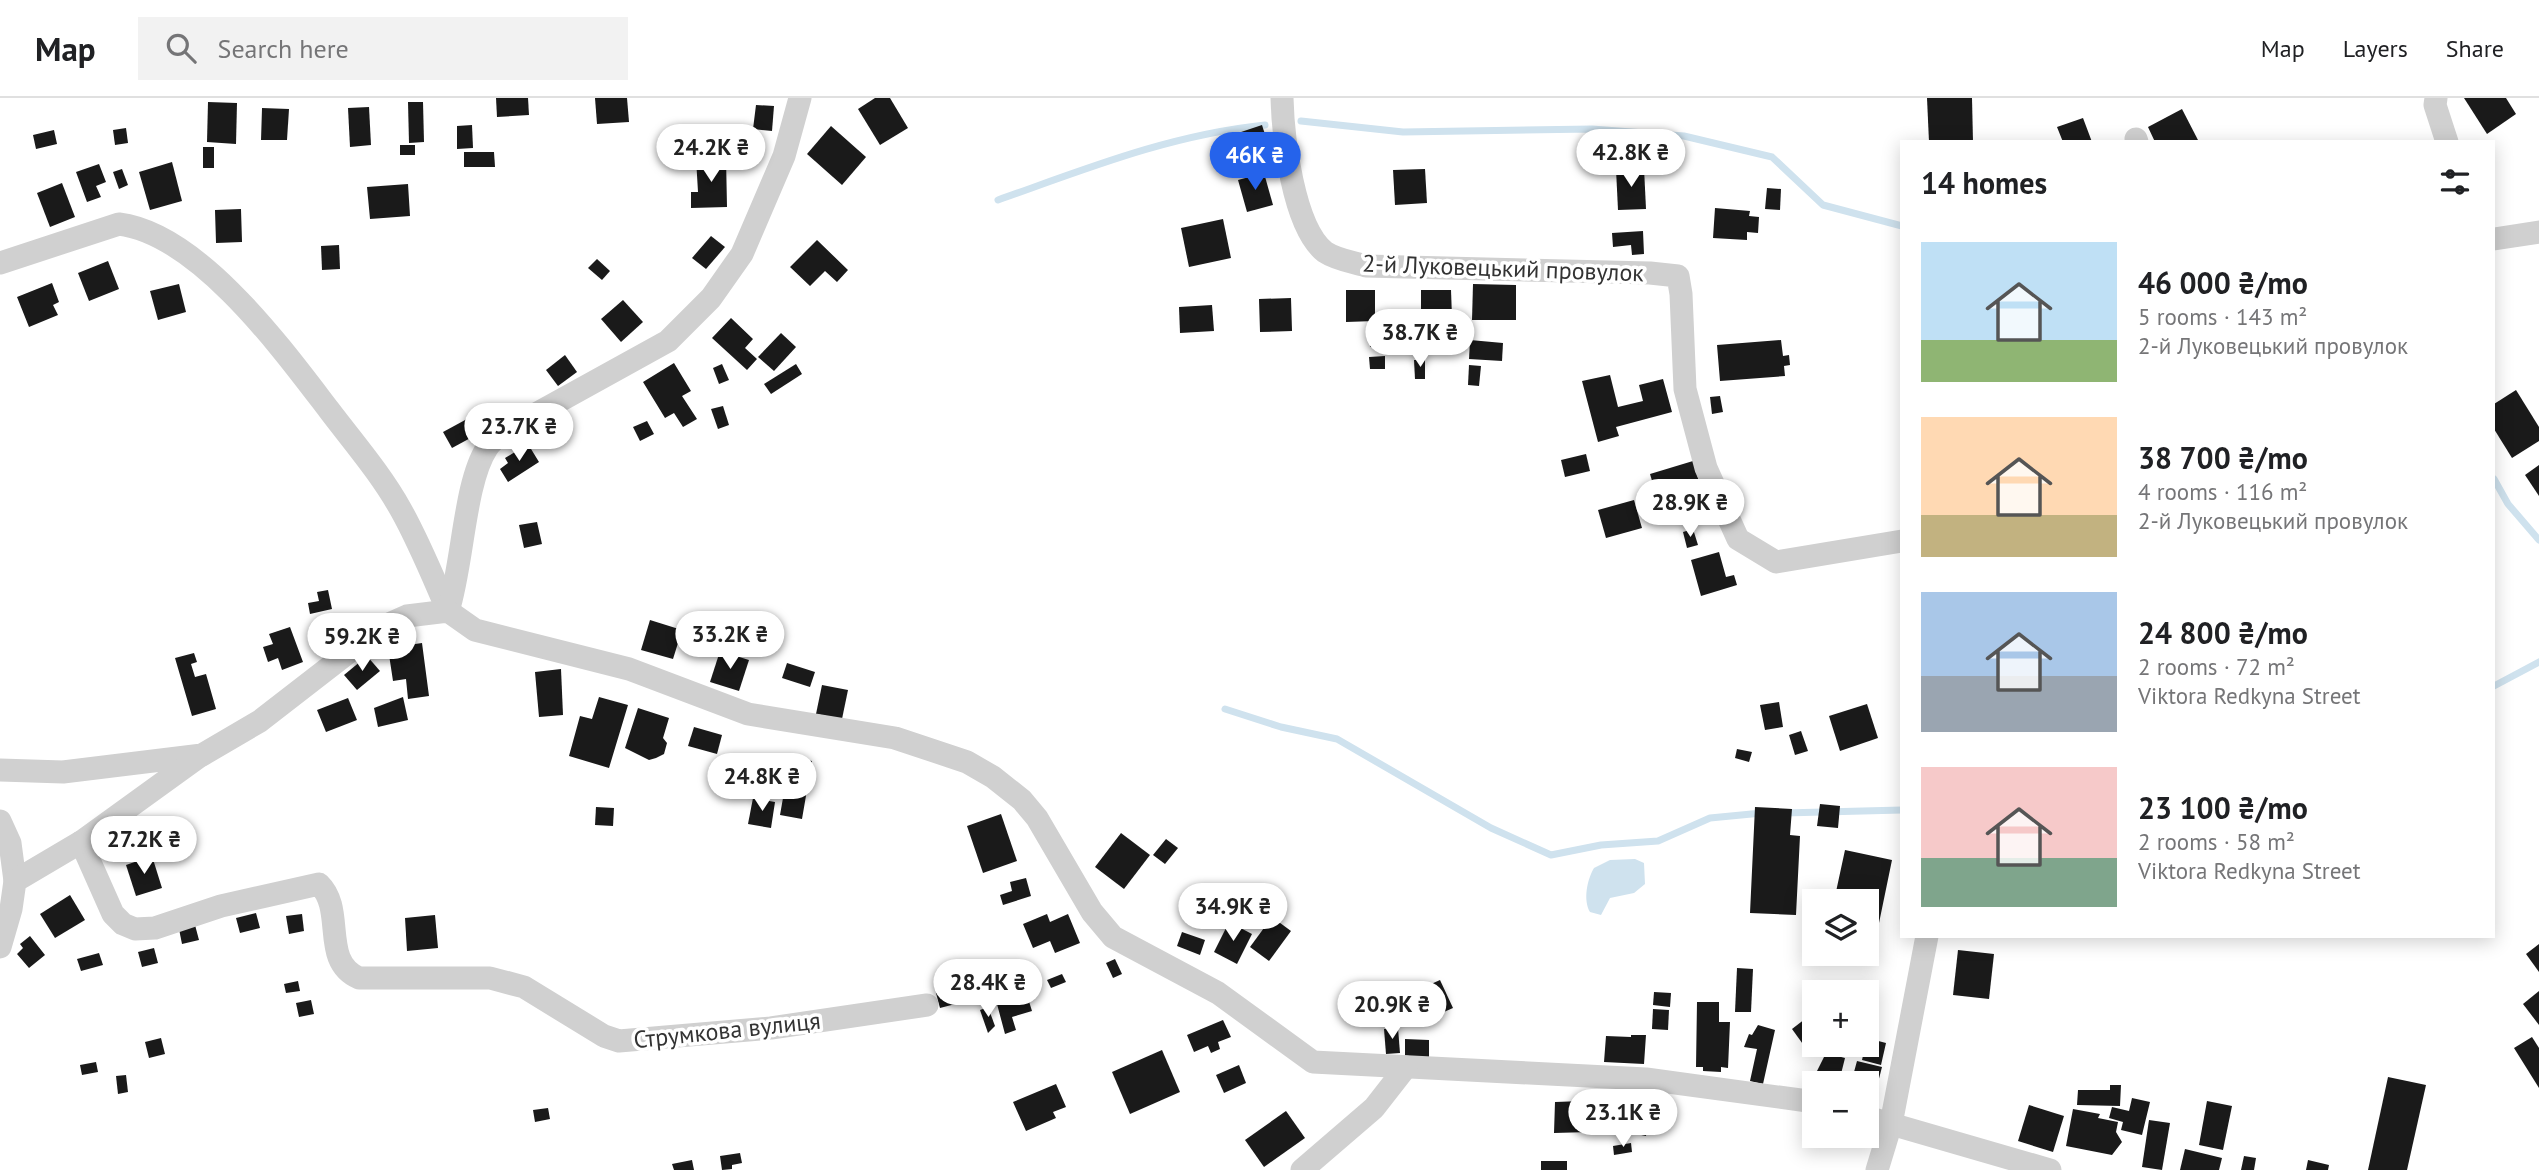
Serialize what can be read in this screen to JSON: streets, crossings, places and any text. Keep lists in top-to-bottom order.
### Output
{
  "streets": {
    "street": ["2-й Луковецький провулок", "Струмкова вулиця"]
  },
  "page": {
    "header": "Map",
    "search": "Search here",
    "nav": ["Map", "Layers", "Share"],
    "price": [
      "24.2K ₴",
      "42.8K ₴",
      "46K ₴",
      "38.7K ₴",
      "23.7K ₴",
      "28.9K ₴",
      "33.2K ₴",
      "59.2K ₴",
      "24.8K ₴",
      "27.2K ₴",
      "34.9K ₴",
      "28.4K ₴",
      "20.9K ₴",
      "23.1K ₴"
    ],
    "heading": "14 homes",
    "list": [
      {
        "name": "46 000 ₴/mo",
        "note": "5 rooms · 143 m² · 2-й Луковецький провулок"
      },
      {
        "name": "38 700 ₴/mo",
        "note": "4 rooms · 116 m² · 2-й Луковецький провулок"
      },
      {
        "name": "24 800 ₴/mo",
        "note": "2 rooms · 72 m² · Viktora Redkyna Street"
      },
      {
        "name": "23 100 ₴/mo",
        "note": "2 rooms · 58 m² · Viktora Redkyna Street"
      }
    ],
    "map_buttons": ["+", "−"]
  }
}
